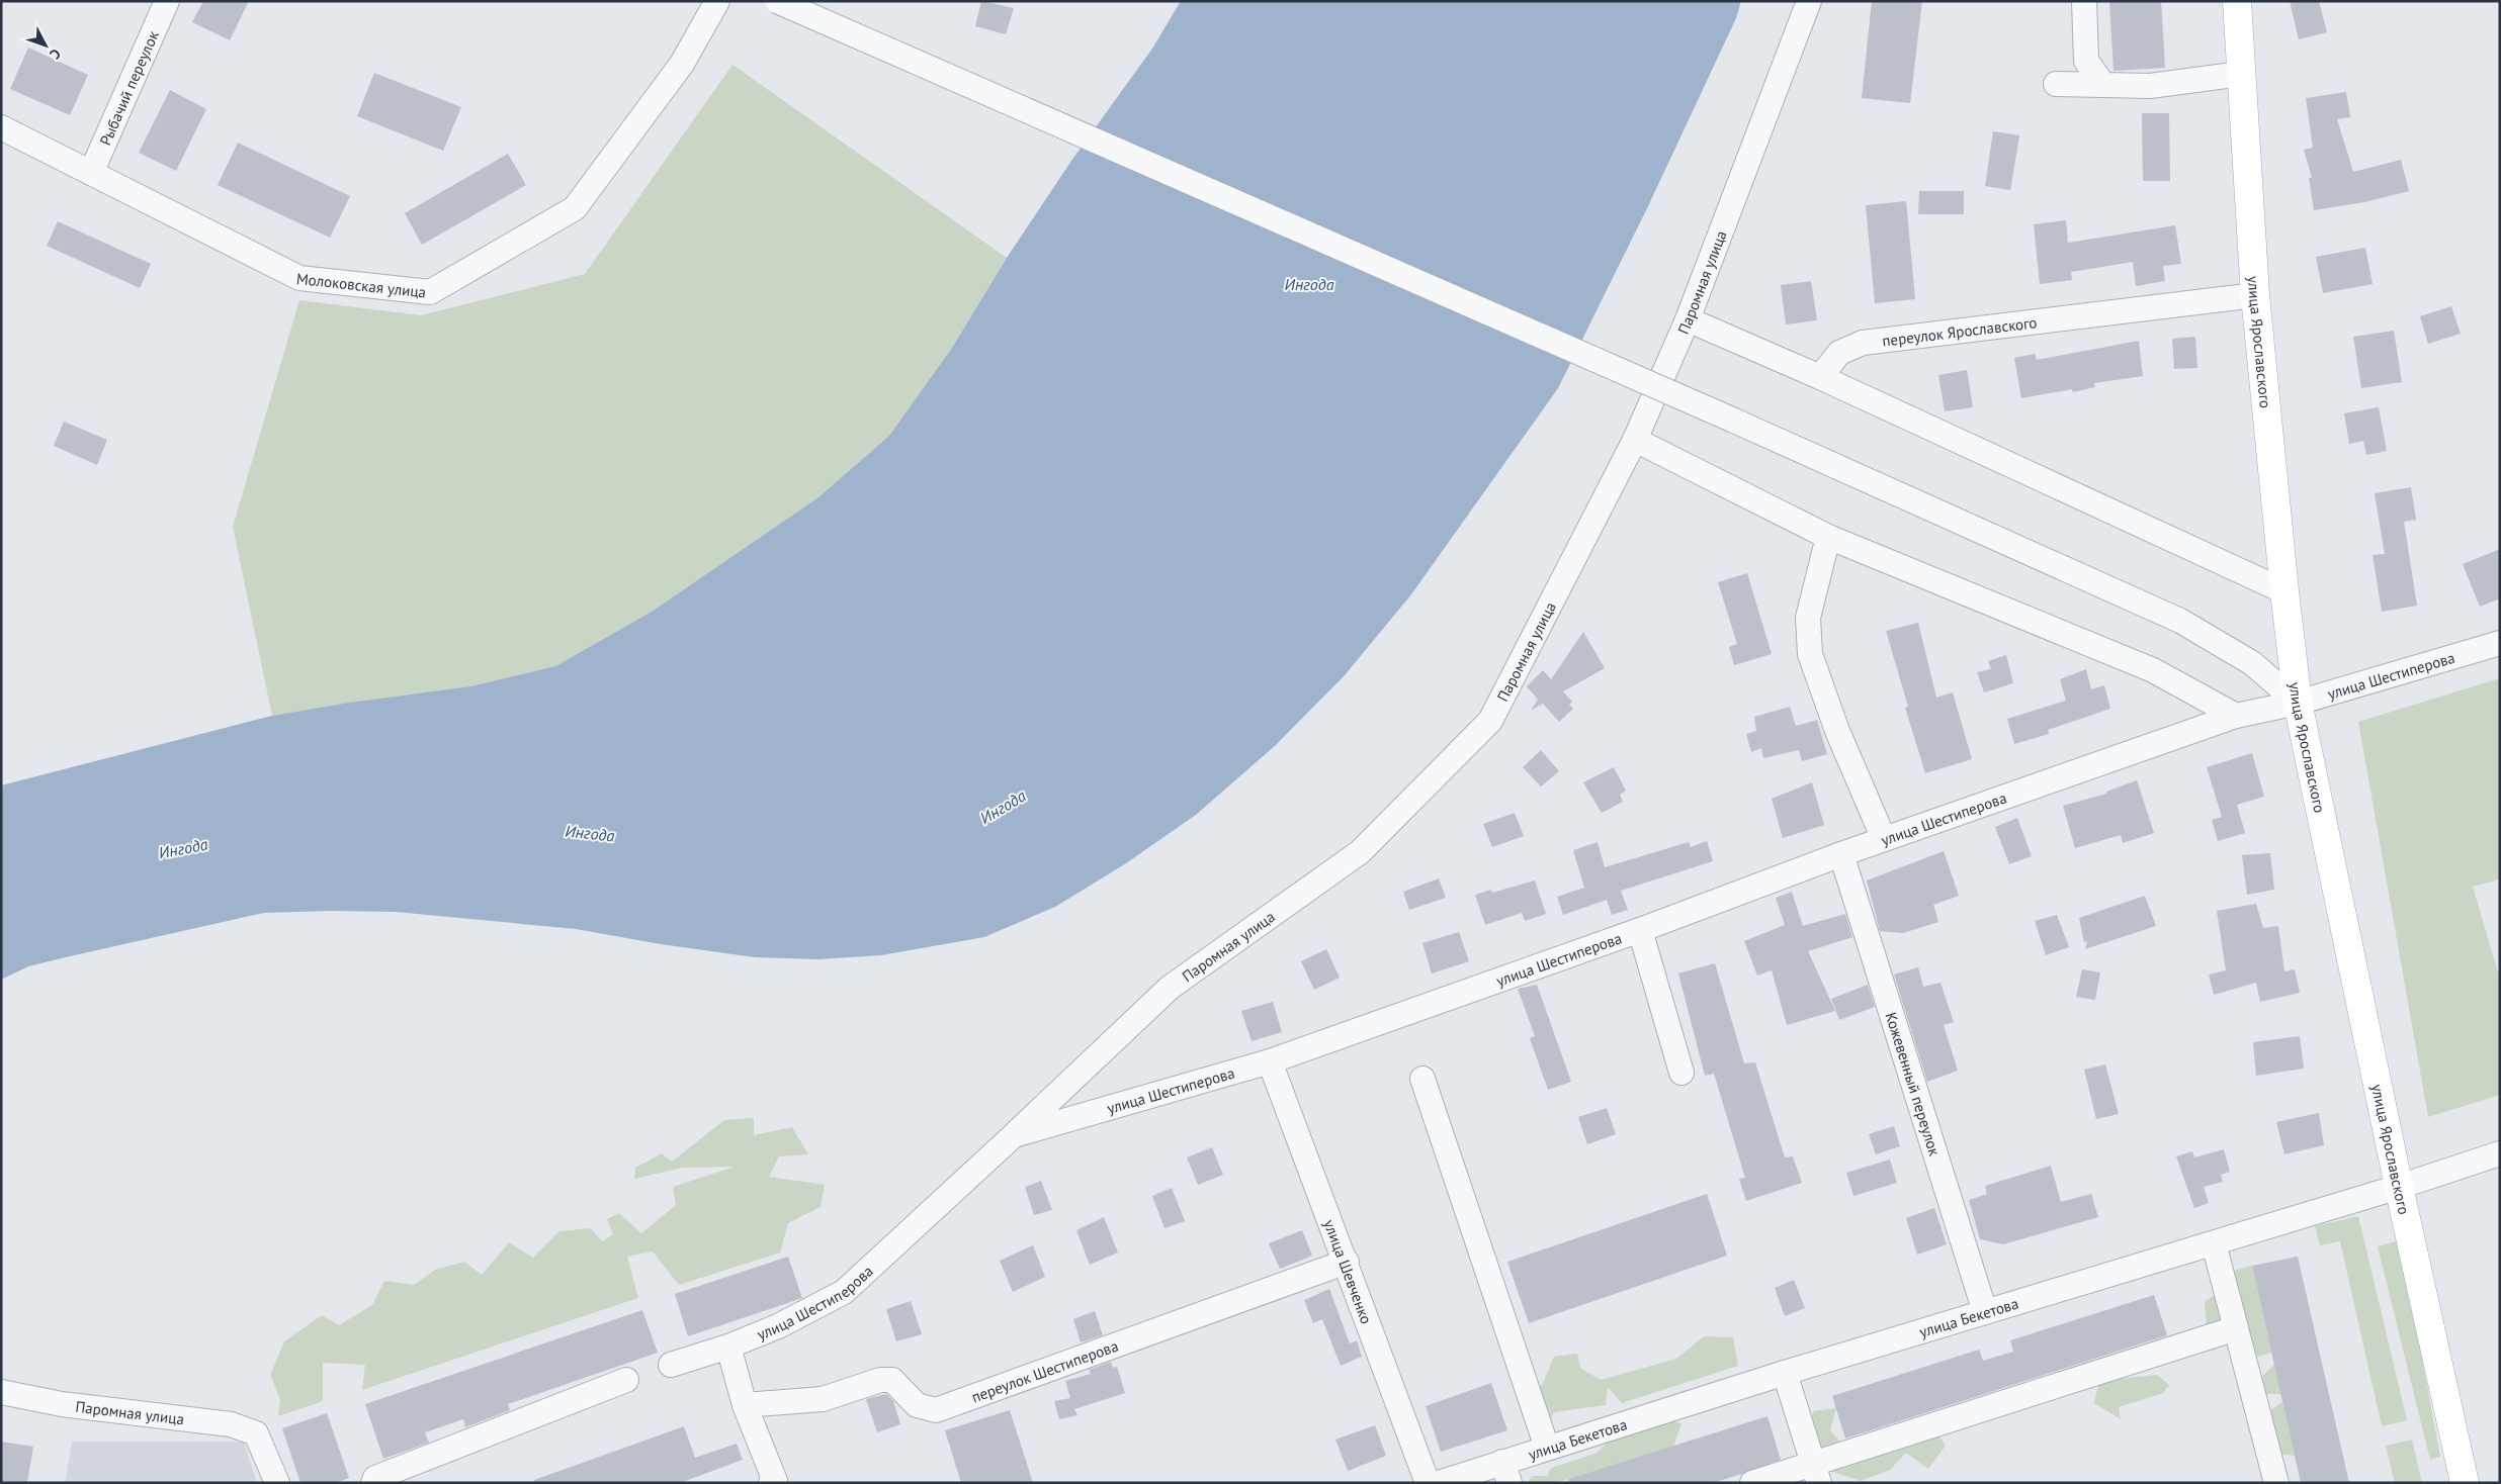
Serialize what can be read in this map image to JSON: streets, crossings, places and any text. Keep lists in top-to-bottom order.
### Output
{
  "streets": {
    "main road": ["улица Ярославского"],
    "street": [
      "Рыбачий переулок",
      "Молоковская улица",
      "Паромная улица",
      "переулок Ярославского",
      "улица Шестиперова",
      "Кожевенный переулок",
      "улица Шевченко",
      "улица Бекетова",
      "переулок Шестиперова"
    ]
  },
  "crossings": [
    ["Рыбачий переулок", "Молоковская улица"],
    ["Паромная улица", "улица Шестиперова"],
    ["переулок Ярославского", "улица Ярославского"],
    ["улица Ярославского", "улица Шестиперова"],
    ["улица Ярославского", "улица Бекетова"],
    ["улица Шестиперова", "Кожевенный переулок"],
    ["улица Шестиперова", "улица Шевченко"],
    ["Кожевенный переулок", "улица Бекетова"],
    ["улица Шевченко", "переулок Шестиперова"]
  ],
  "water": ["Ингода"],
  "north": "bottom right"
}
